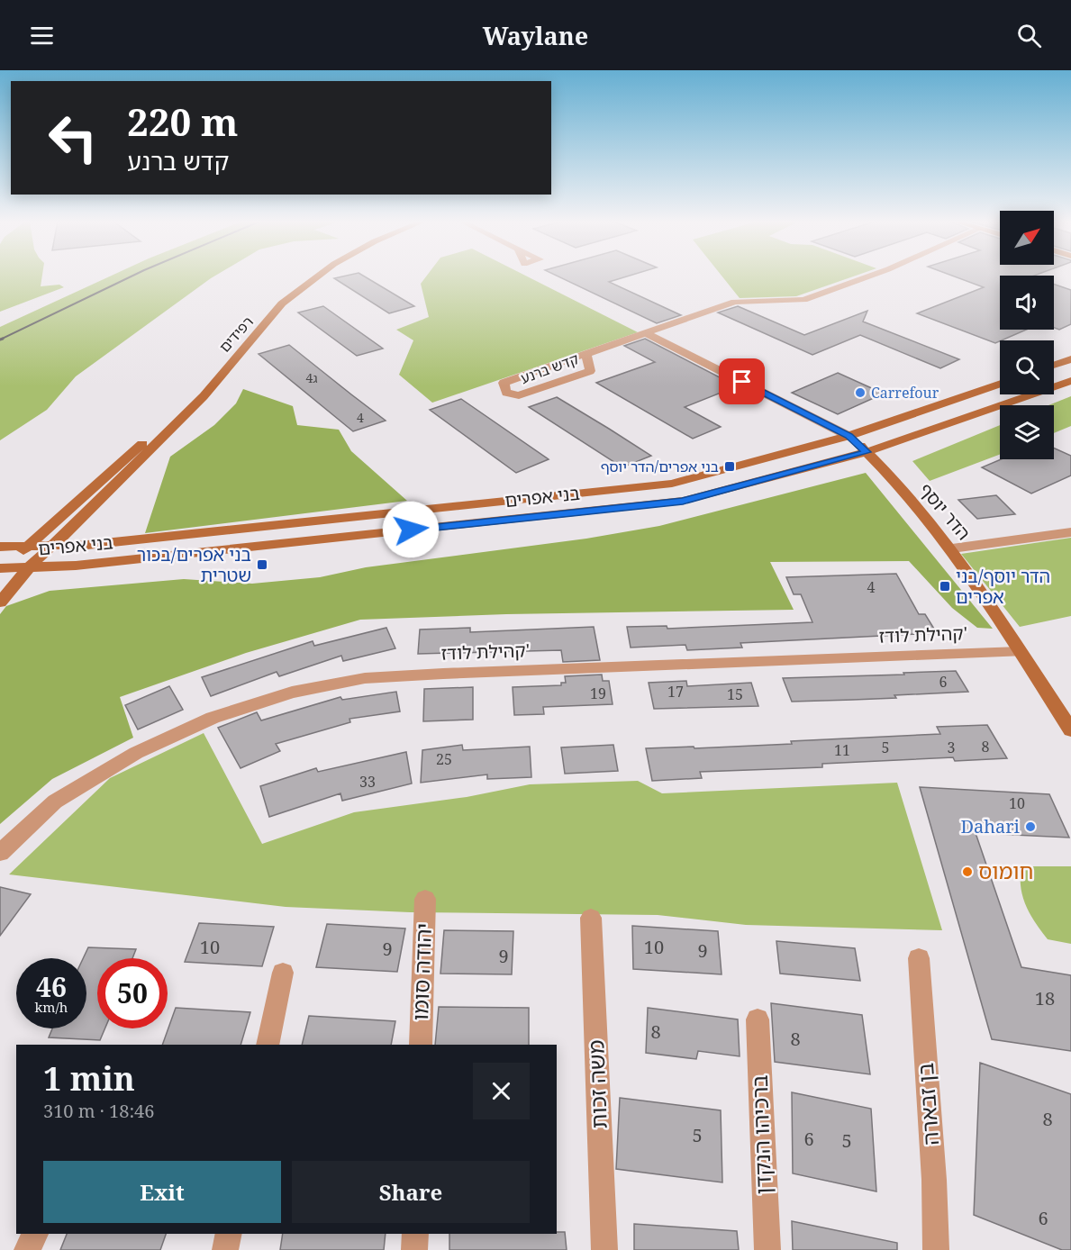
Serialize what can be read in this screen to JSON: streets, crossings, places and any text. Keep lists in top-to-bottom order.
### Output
{
  "streets": {
    "main road": ["רפידים", "בני אפרים", "הדר יוסף"],
    "street": [
      "קדש ברנע",
      "קהילת לודז'",
      "יהודה סומו",
      "משה זכות",
      "בן זבארה",
      "ברכיהו הנקדן"
    ]
  },
  "crossings": [
    ["רפידים", "בני אפרים"],
    ["בני אפרים", "הדר יוסף"],
    ["הדר יוסף", "קהילת לודז'"]
  ],
  "places": {
    "other": ["Carrefour", "Dahari", "חומוס"],
    "transit": ["בני אפרים/הדר יוסף", "בני אפרים/בכור שטרית", "הדר יוסף/בני אפרים"]
  },
  "house_numbers": [
    "4ג",
    "4",
    "4",
    "6",
    "17",
    "19",
    "15",
    "8",
    "5",
    "3",
    "11",
    "25",
    "33",
    "10",
    "10",
    "10",
    "9",
    "9",
    "9",
    "18",
    "8",
    "8",
    "8",
    "5",
    "6",
    "5",
    "6"
  ],
  "north": "top right",
  "page": {
    "header": "Waylane",
    "turn": ["220 m", "קדש ברנע"],
    "speed": "46 km/h",
    "limit": "50",
    "heading": ["1 min", "310 m · 18:46"],
    "buttons": ["Exit", "Share"]
  }
}
